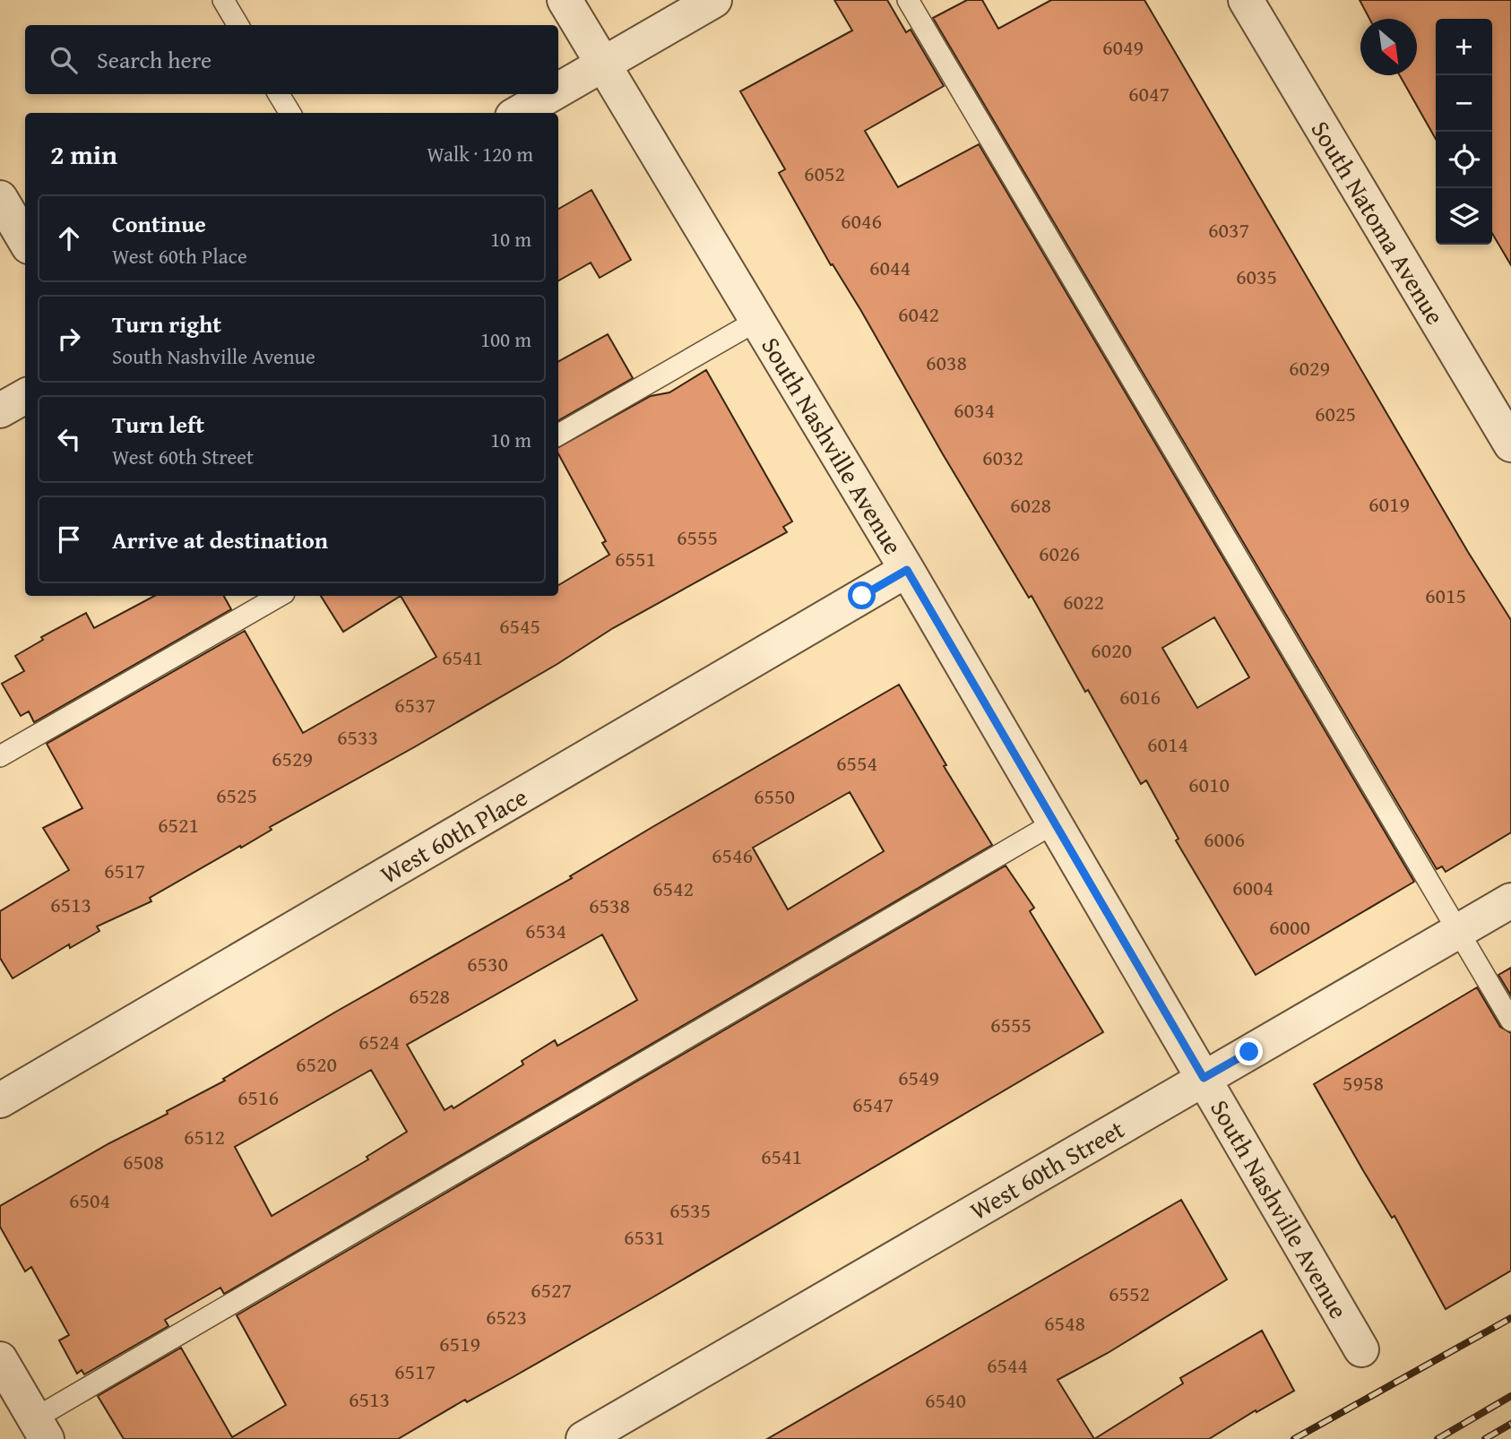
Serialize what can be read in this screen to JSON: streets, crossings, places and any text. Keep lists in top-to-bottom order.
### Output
{
  "streets": {
    "street": [
      "South Natoma Avenue",
      "South Nashville Avenue",
      "West 60th Place",
      "West 60th Street"
    ]
  },
  "crossings": [
    ["South Nashville Avenue", "West 60th Place"],
    ["South Nashville Avenue", "West 60th Street"]
  ],
  "house_numbers": [
    "6049",
    "6047",
    "6052",
    "6046",
    "6037",
    "6044",
    "6035",
    "6042",
    "6038",
    "6029",
    "6034",
    "6025",
    "6032",
    "6019",
    "6028",
    "6555",
    "6026",
    "6551",
    "6015",
    "6022",
    "6545",
    "6020",
    "6541",
    "6016",
    "6537",
    "6533",
    "6014",
    "6529",
    "6554",
    "6010",
    "6525",
    "6550",
    "6521",
    "6006",
    "6546",
    "6517",
    "6004",
    "6542",
    "6513",
    "6538",
    "6000",
    "6534",
    "6530",
    "6528",
    "6555",
    "6524",
    "6520",
    "6549",
    "5958",
    "6516",
    "6547",
    "6512",
    "6541",
    "6508",
    "6504",
    "6535",
    "6531",
    "6527",
    "6552",
    "6523",
    "6548",
    "6519",
    "6544",
    "6517",
    "6513",
    "6540"
  ],
  "north": "bottom right",
  "page": {
    "map_buttons": ["+", "−"],
    "search": "Search here",
    "heading": ["2 min", "Walk · 120 m"],
    "list": [
      ["Continue", "West 60th Place", "10 m"],
      ["Turn right", "South Nashville Avenue", "100 m"],
      ["Turn left", "West 60th Street", "10 m"],
      "Arrive at destination"
    ]
  }
}
